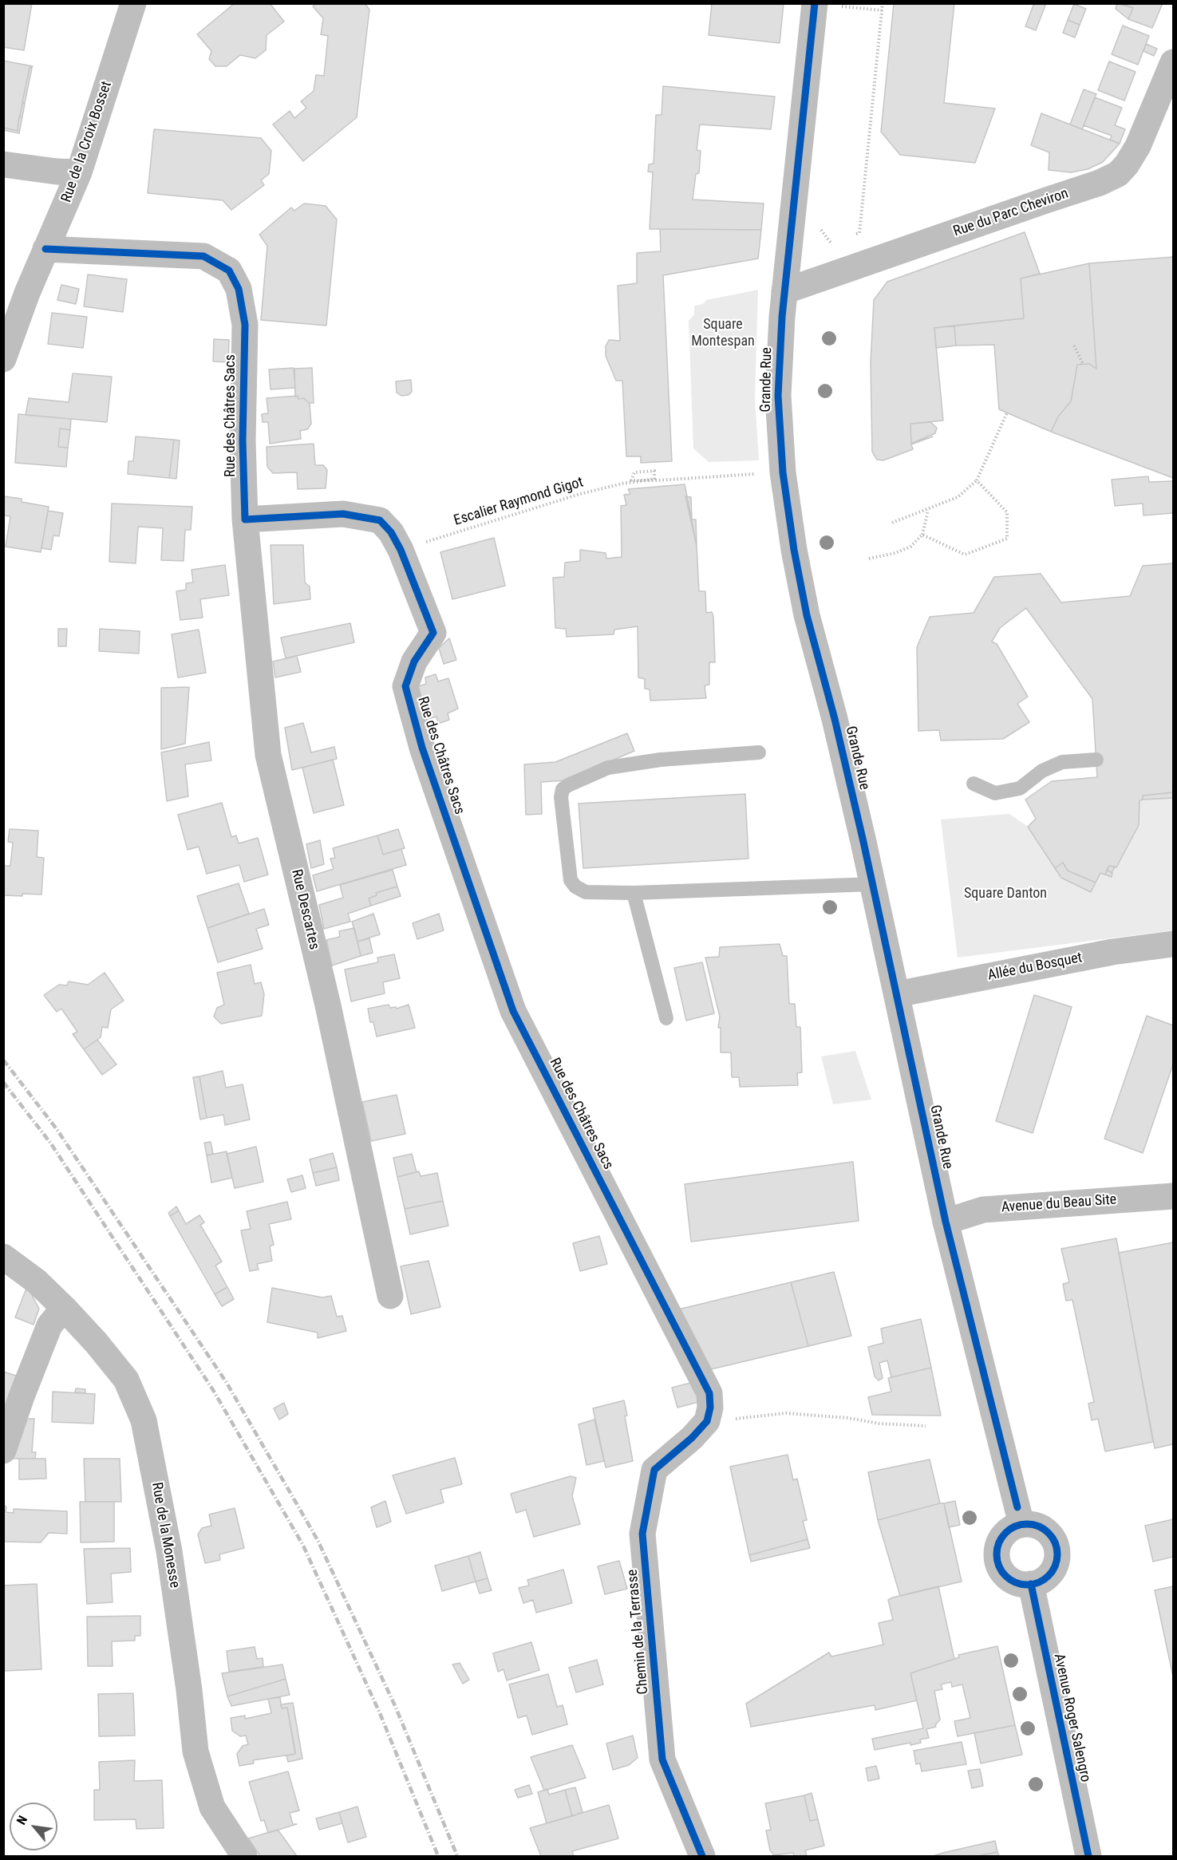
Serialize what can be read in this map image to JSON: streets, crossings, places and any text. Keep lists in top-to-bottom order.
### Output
{
  "streets": {
    "street": [
      "Rue de la Croix Bosset",
      "Rue du Parc Cheviron",
      "Grande Rue",
      "Rue des Châtres Sacs",
      "Rue Descartes",
      "Allée du Bosquet",
      "Avenue du Beau Site",
      "Rue de la Monesse",
      "Chemin de la Terrasse",
      "Avenue Roger Salengro"
    ],
    "path": ["Escalier Raymond Gigot"]
  },
  "crossings": [
    ["Rue de la Croix Bosset", "Rue des Châtres Sacs"],
    ["Rue du Parc Cheviron", "Grande Rue"],
    ["Grande Rue", "Escalier Raymond Gigot"],
    ["Grande Rue", "Allée du Bosquet"],
    ["Grande Rue", "Avenue du Beau Site"],
    ["Grande Rue", "Avenue Roger Salengro"],
    ["Rue des Châtres Sacs", "Escalier Raymond Gigot"],
    ["Rue des Châtres Sacs", "Rue Descartes"],
    ["Rue des Châtres Sacs", "Chemin de la Terrasse"]
  ],
  "parks": ["Square Montespan", "Square Danton"],
  "north": "top left"
}
